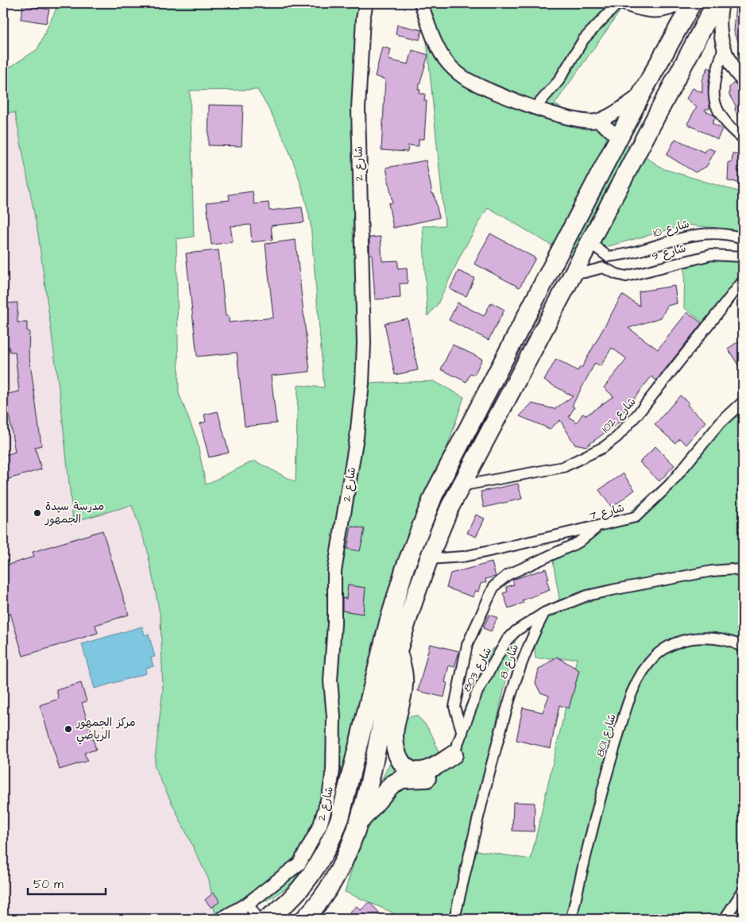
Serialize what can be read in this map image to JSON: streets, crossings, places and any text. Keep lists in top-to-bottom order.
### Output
{
  "streets": {
    "street": [
      "شارع 2",
      "شارع 10",
      "شارع 9",
      "شارع 102",
      "شارع 7",
      "شارع 8",
      "شارع 803",
      "شارع 801"
    ]
  },
  "crossings": [
    ["شارع 8", "شارع 803"]
  ],
  "places": ["مدرسة سيدة الجمهور", "مركز الجمهور الرياضي"],
  "scale_bar": "50 m"
}
